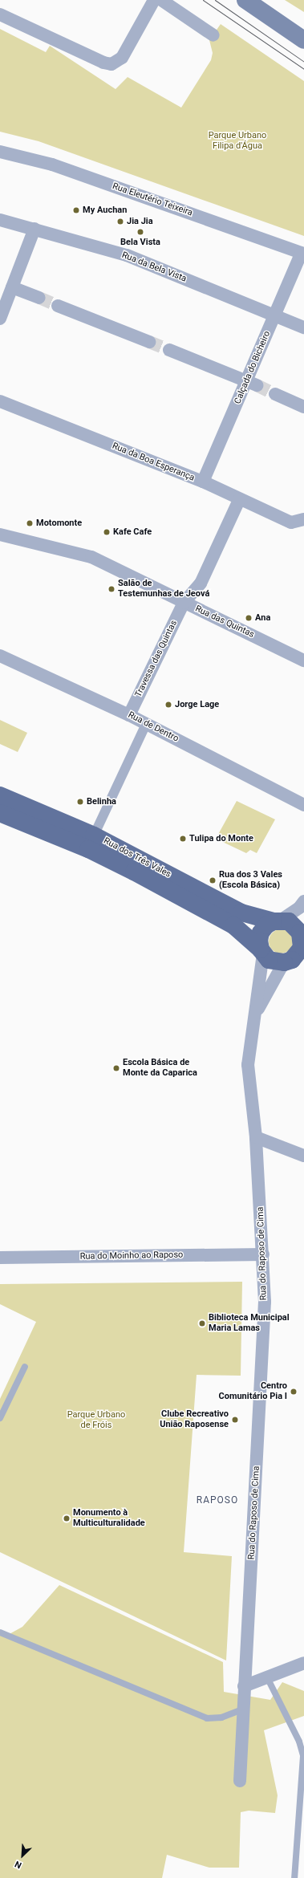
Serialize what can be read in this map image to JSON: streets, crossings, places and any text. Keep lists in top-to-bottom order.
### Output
{
  "streets": {
    "main road": ["Rua dos Três Vales"],
    "street": [
      "Rua Eleutério Teixeira",
      "Rua da Bela Vista",
      "Calçada do Bicheiro",
      "Rua da Boa Esperança",
      "Rua das Quintas",
      "Travessa das Quintas",
      "Rua de Dentro",
      "Rua do Raposo de Cima",
      "Rua do Moinho ao Raposo"
    ]
  },
  "crossings": [
    ["Rua Eleutério Teixeira", "Calçada do Bicheiro"],
    ["Rua da Bela Vista", "Calçada do Bicheiro"],
    ["Calçada do Bicheiro", "Rua da Boa Esperança"],
    ["Rua das Quintas", "Travessa das Quintas"],
    ["Travessa das Quintas", "Rua de Dentro"],
    ["Rua dos Três Vales", "Rua do Raposo de Cima"],
    ["Rua do Raposo de Cima", "Rua do Moinho ao Raposo"]
  ],
  "districts": ["RAPOSO"],
  "parks": ["Parque Urbano Filipa d'Água", "Parque Urbano de Fróis"],
  "places": [
    "My Auchan",
    "Jia Jia",
    "Bela Vista",
    "Motomonte",
    "Kafe Cafe",
    "Salão de Testemunhas de Jeová",
    "Ana",
    "Jorge Lage",
    "Belinha",
    "Tulipa do Monte",
    "Rua dos 3 Vales (Escola Básica)",
    "Escola Básica de Monte da Caparica",
    "Biblioteca Municipal Maria Lamas",
    "Centro Comunitário Pia I",
    "Clube Recreativo União Raposense",
    "Monumento à Multiculturalidade"
  ],
  "north": "bottom left"
}
